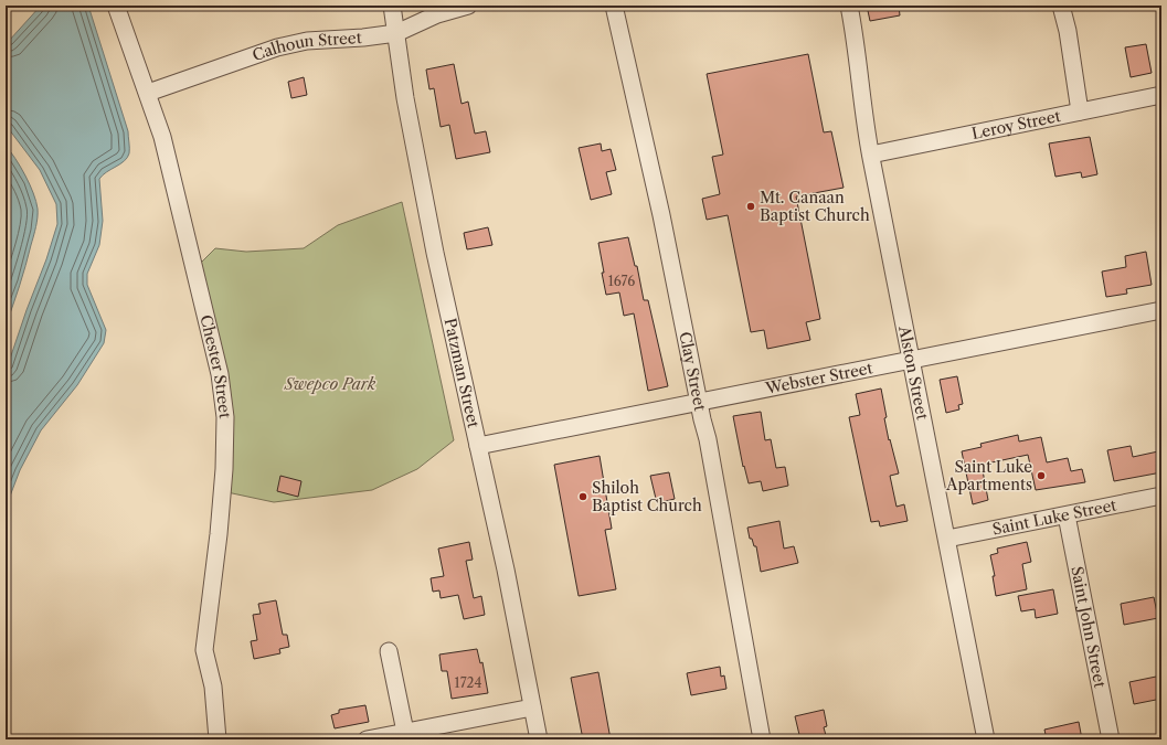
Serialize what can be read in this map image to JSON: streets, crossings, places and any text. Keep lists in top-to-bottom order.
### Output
{
  "streets": {
    "street": [
      "Calhoun Street",
      "Leroy Street",
      "Chester Street",
      "Clay Street",
      "Patzman Street",
      "Alston Street",
      "Webster Street",
      "Saint Luke Street",
      "Saint John Street"
    ]
  },
  "crossings": [
    ["Calhoun Street", "Chester Street"],
    ["Calhoun Street", "Patzman Street"],
    ["Leroy Street", "Alston Street"],
    ["Clay Street", "Webster Street"],
    ["Patzman Street", "Webster Street"],
    ["Alston Street", "Webster Street"],
    ["Alston Street", "Saint Luke Street"],
    ["Saint Luke Street", "Saint John Street"]
  ],
  "parks": ["Swepco Park"],
  "places": ["Mt. Canaan Baptist Church", "Saint Luke Apartments", "Shiloh Baptist Church"],
  "house_numbers": ["1676", "1724"]
}
